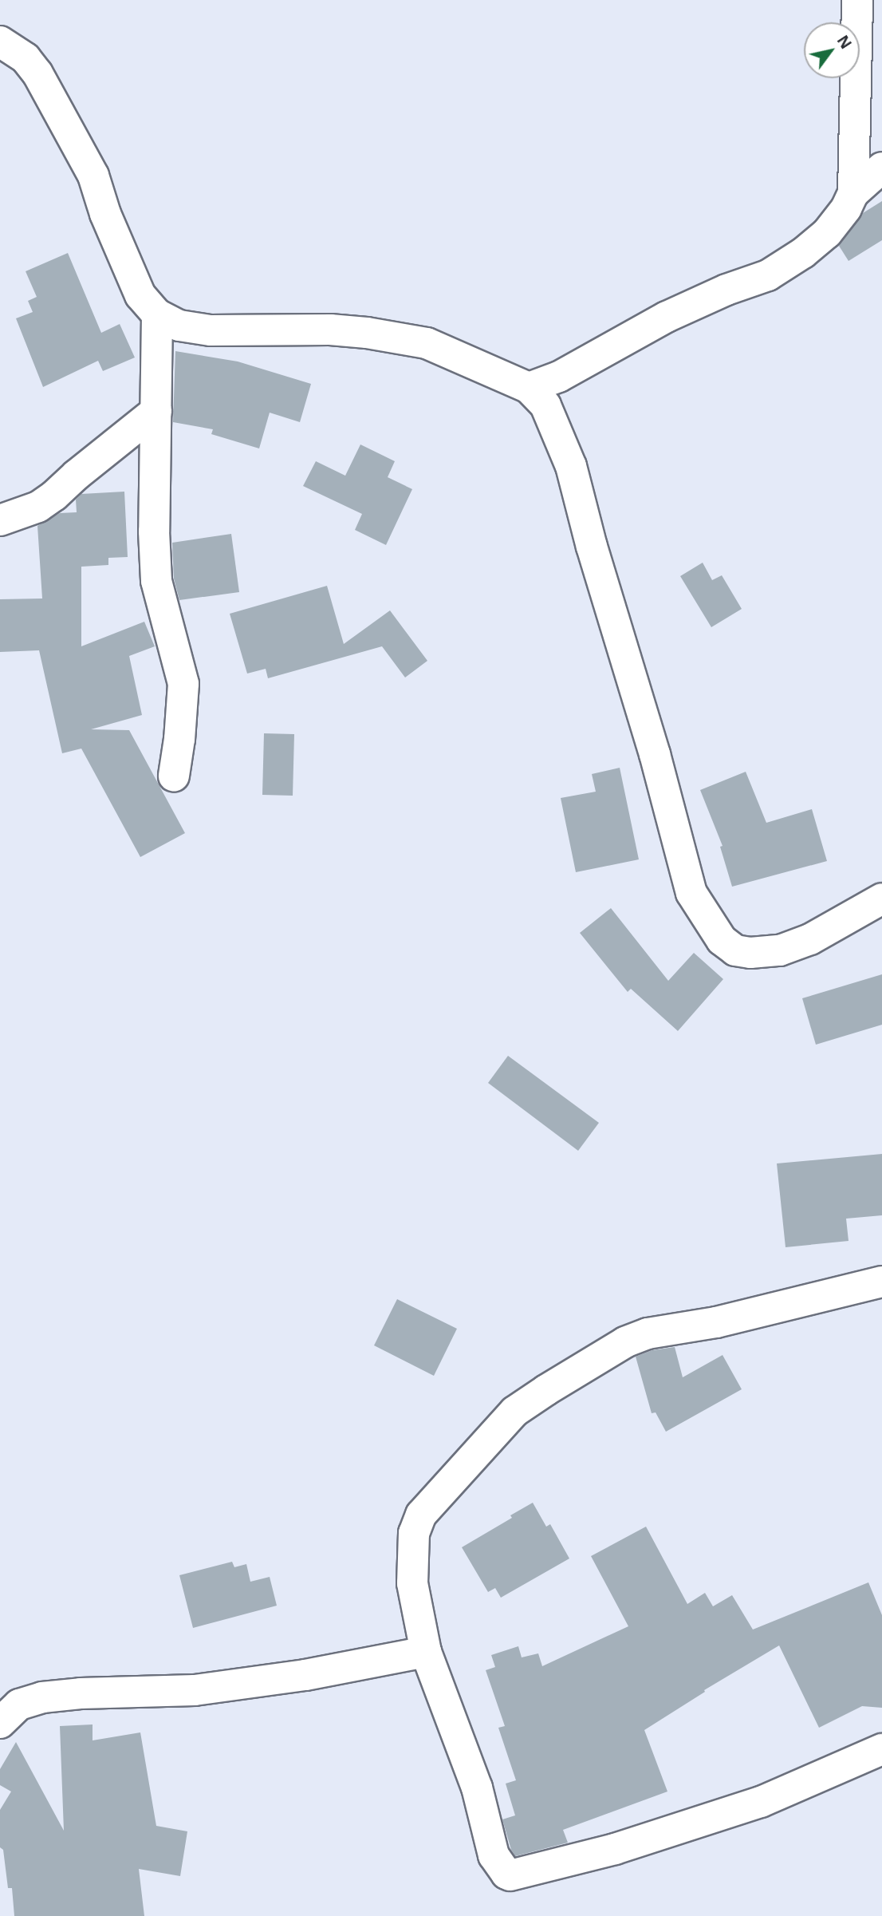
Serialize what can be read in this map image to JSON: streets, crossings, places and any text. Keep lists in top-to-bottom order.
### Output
{
  "north": "top right"
}
